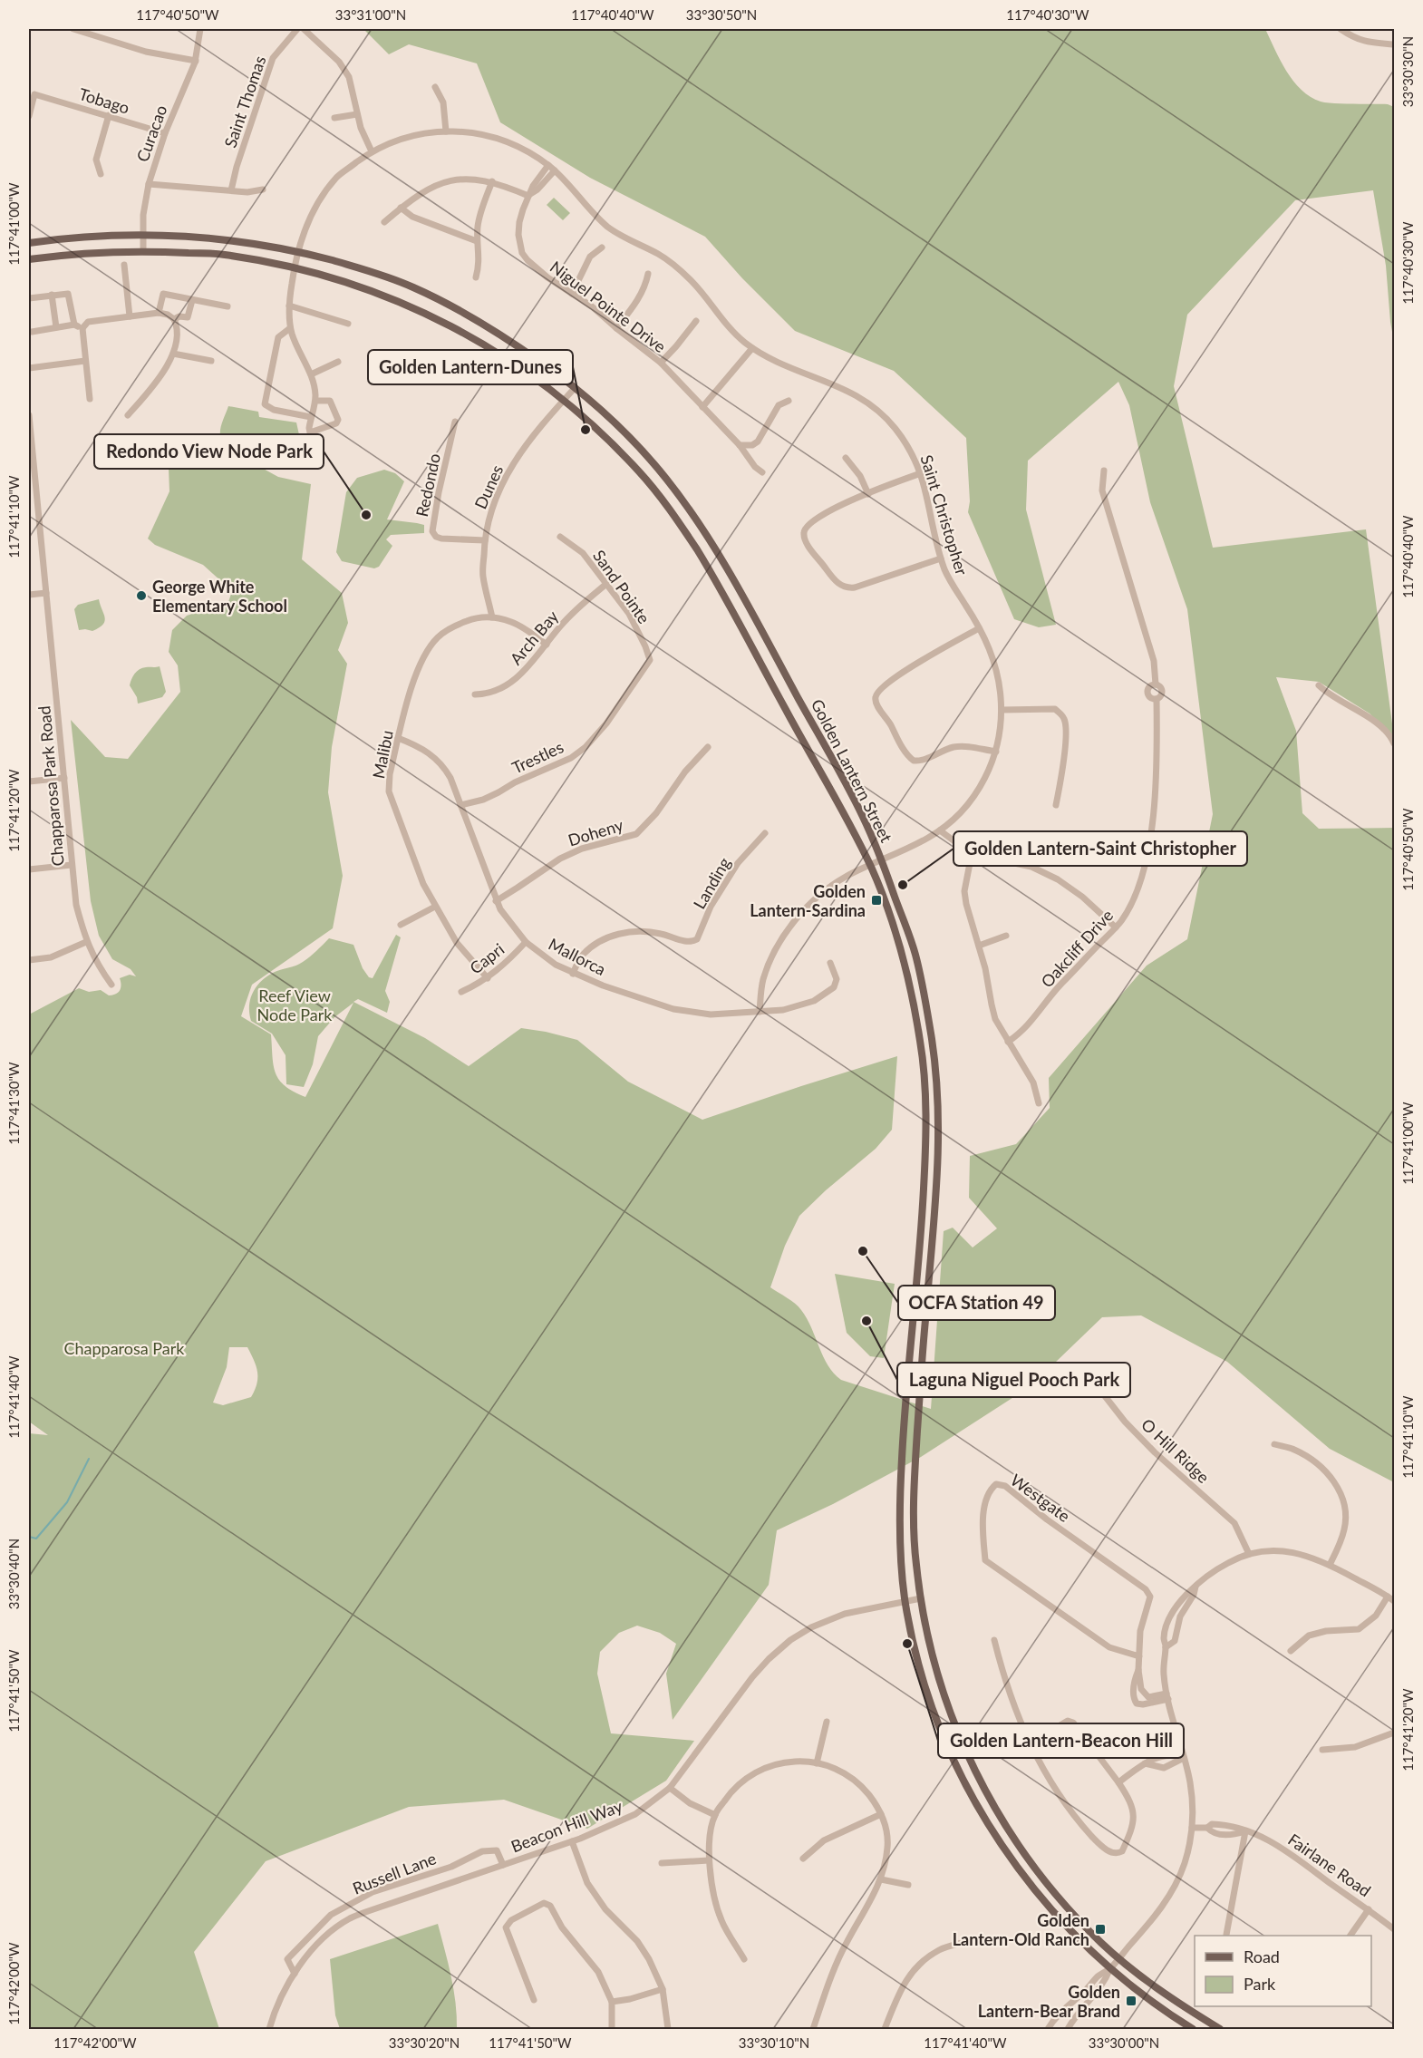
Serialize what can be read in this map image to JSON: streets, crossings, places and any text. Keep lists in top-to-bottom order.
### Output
{
  "streets": {
    "main road": ["Golden Lantern Street"],
    "street": [
      "Tobago",
      "Saint Thomas",
      "Curacao",
      "Niguel Pointe Drive",
      "Redondo",
      "Dunes",
      "Saint Christopher",
      "Sand Pointe",
      "Arch Bay",
      "Malibu",
      "Trestles",
      "Chapparosa Park Road",
      "Doheny",
      "Landing",
      "Oakcliff Drive",
      "Mallorca",
      "Capri",
      "O Hill Ridge",
      "Westgate",
      "Beacon Hill Way",
      "Fairlane Road",
      "Russell Lane"
    ]
  },
  "crossings": [
    ["Tobago", "Curacao"],
    ["Curacao", "Golden Lantern Street"],
    ["Niguel Pointe Drive", "Saint Christopher"],
    ["Redondo", "Dunes"],
    ["Dunes", "Malibu"],
    ["Dunes", "Golden Lantern Street"],
    ["Saint Christopher", "Golden Lantern Street"],
    ["Saint Christopher", "Mallorca"],
    ["Sand Pointe", "Arch Bay"],
    ["Sand Pointe", "Trestles"],
    ["Arch Bay", "Malibu"],
    ["Malibu", "Mallorca"],
    ["Malibu", "Capri"],
    ["Trestles", "Mallorca"],
    ["Golden Lantern Street", "Beacon Hill Way"],
    ["Doheny", "Mallorca"],
    ["Landing", "Mallorca"],
    ["Mallorca", "Capri"],
    ["Beacon Hill Way", "Russell Lane"]
  ],
  "parks": ["Reef View Node Park", "Chapparosa Park"],
  "places": {
    "other": [
      "Golden Lantern-Dunes",
      "Redondo View Node Park",
      "George White Elementary School",
      "Golden Lantern-Saint Christopher",
      "OCFA Station 49",
      "Laguna Niguel Pooch Park",
      "Golden Lantern-Beacon Hill"
    ],
    "transit": ["Golden Lantern-Sardina", "Golden Lantern-Old Ranch", "Golden Lantern-Bear Brand"]
  },
  "legend": ["Road", "Park"],
  "coordinates": [
    "117°40'50\"W",
    "33°31'00\"N",
    "117°40'40\"W",
    "33°30'50\"N",
    "117°40'30\"W",
    "33°30'30\"N",
    "117°41'00\"W",
    "117°41'10\"W",
    "117°41'20\"W",
    "117°41'30\"W",
    "117°41'40\"W",
    "33°30'40\"N",
    "117°41'50\"W",
    "117°42'00\"W",
    "33°30'20\"N",
    "33°30'10\"N",
    "33°30'00\"N"
  ]
}
